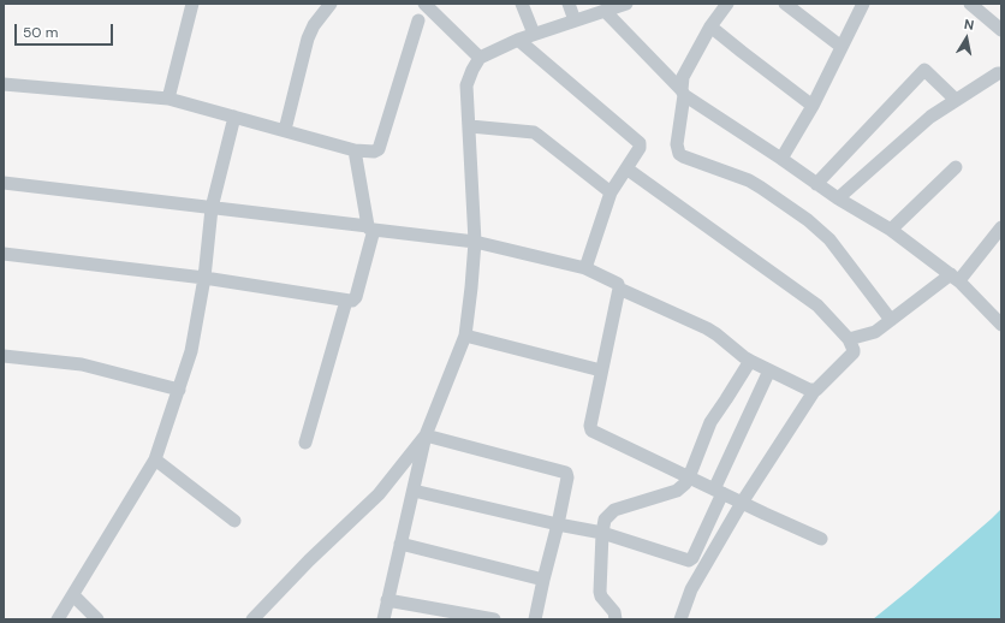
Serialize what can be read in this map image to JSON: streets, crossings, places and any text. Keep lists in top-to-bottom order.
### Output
{
  "scale_bar": "50 m",
  "north": "top"
}
